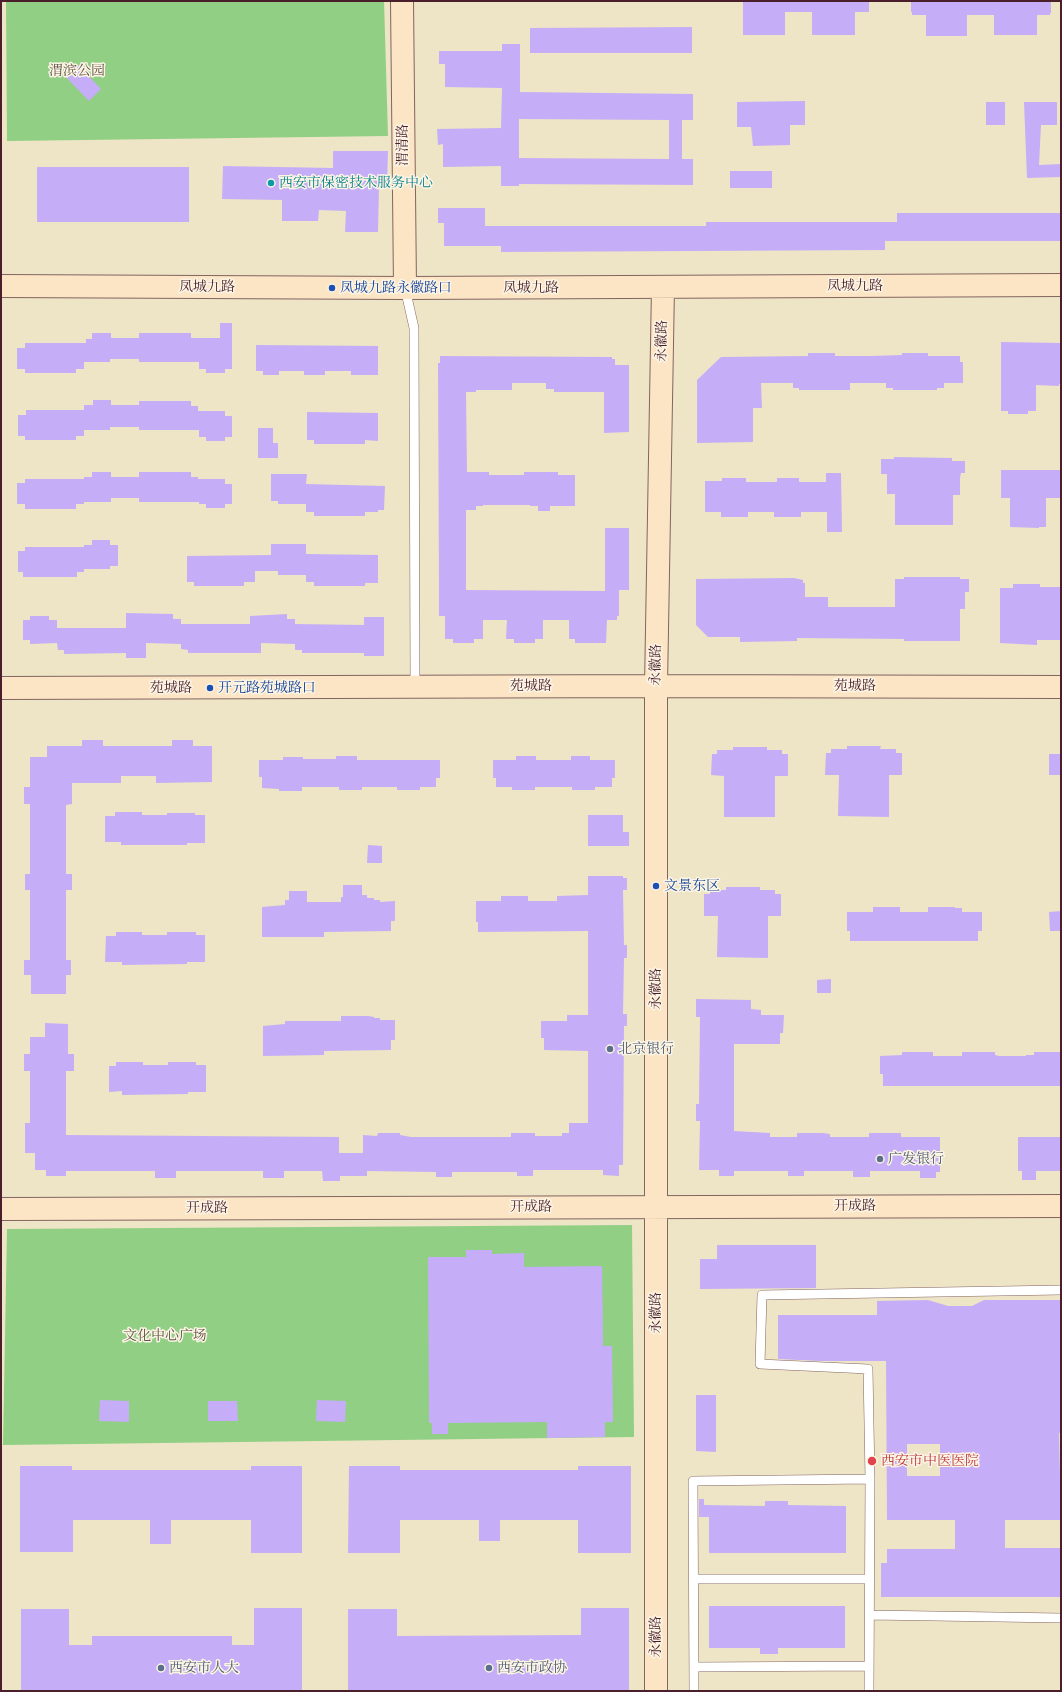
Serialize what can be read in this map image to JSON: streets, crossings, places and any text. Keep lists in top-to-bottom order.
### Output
{
  "streets": {
    "street": [
      "渭清路",
      "凤城九路",
      "永徽路",
      "苑城路",
      "开成路"
    ]
  },
  "crossings": [
    ["渭清路", "凤城九路"],
    ["凤城九路", "永徽路"],
    ["永徽路", "苑城路"],
    ["永徽路", "开成路"]
  ],
  "parks": ["渭滨公园", "文化中心广场"],
  "places": [
    "西安市保密技术服务中心",
    "凤城九路永徽路口",
    "开元路苑城路口",
    "文景东区",
    "北京银行",
    "广发银行",
    "西安市中医医院",
    "西安市人大",
    "西安市政协"
  ]
}
